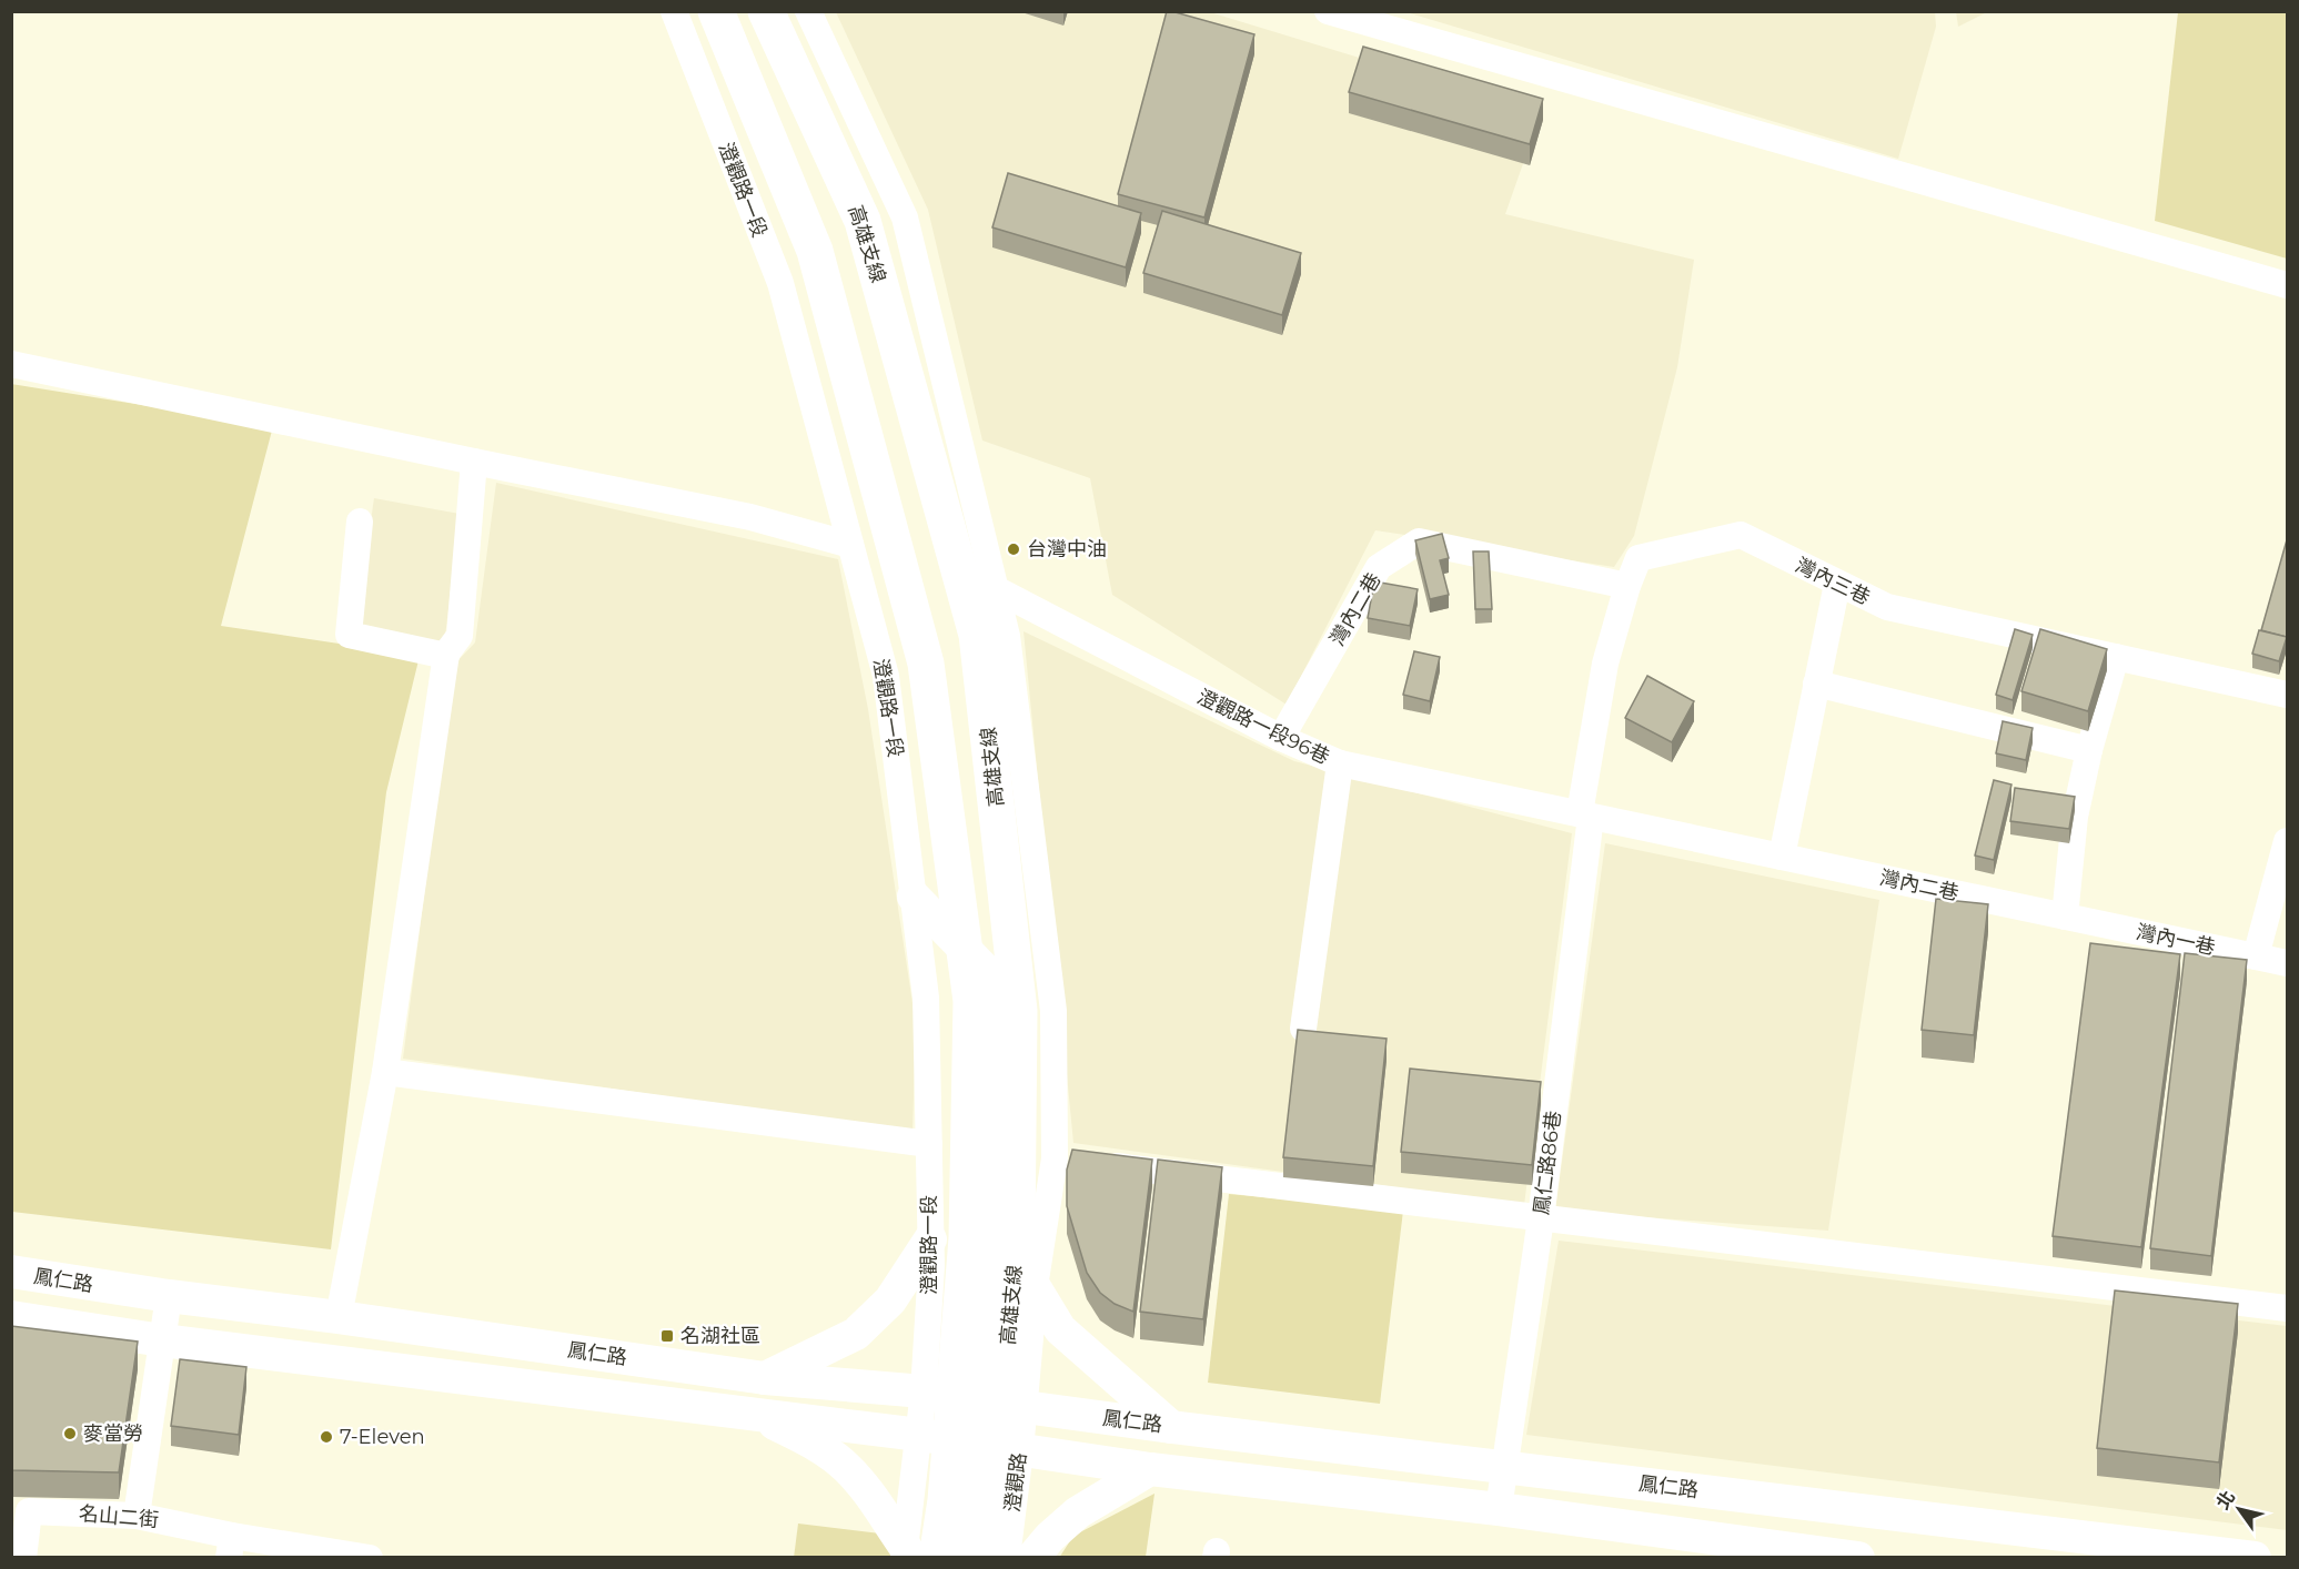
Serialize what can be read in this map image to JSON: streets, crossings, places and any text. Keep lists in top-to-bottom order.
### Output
{
  "streets": {
    "highway": ["高雄支線"],
    "main road": ["鳳仁路"],
    "street": [
      "澄觀路一段",
      "灣內三巷",
      "灣內二巷",
      "澄觀路一段96巷",
      "灣內一巷",
      "鳳仁路86巷",
      "澄觀路",
      "名山二街"
    ]
  },
  "crossings": [
    ["澄觀路一段", "鳳仁路"],
    ["灣內三巷", "灣內二巷"],
    ["灣內三巷", "澄觀路一段96巷"],
    ["灣內三巷", "鳳仁路86巷"],
    ["灣內二巷", "澄觀路一段96巷"],
    ["灣內二巷", "灣內一巷"],
    ["澄觀路一段96巷", "鳳仁路86巷"],
    ["鳳仁路86巷", "鳳仁路"],
    ["鳳仁路", "澄觀路"]
  ],
  "places": {
    "other": ["台灣中油", "麥當勞", "7-Eleven"],
    "transit": ["名湖社區"]
  },
  "north": "top left"
}
